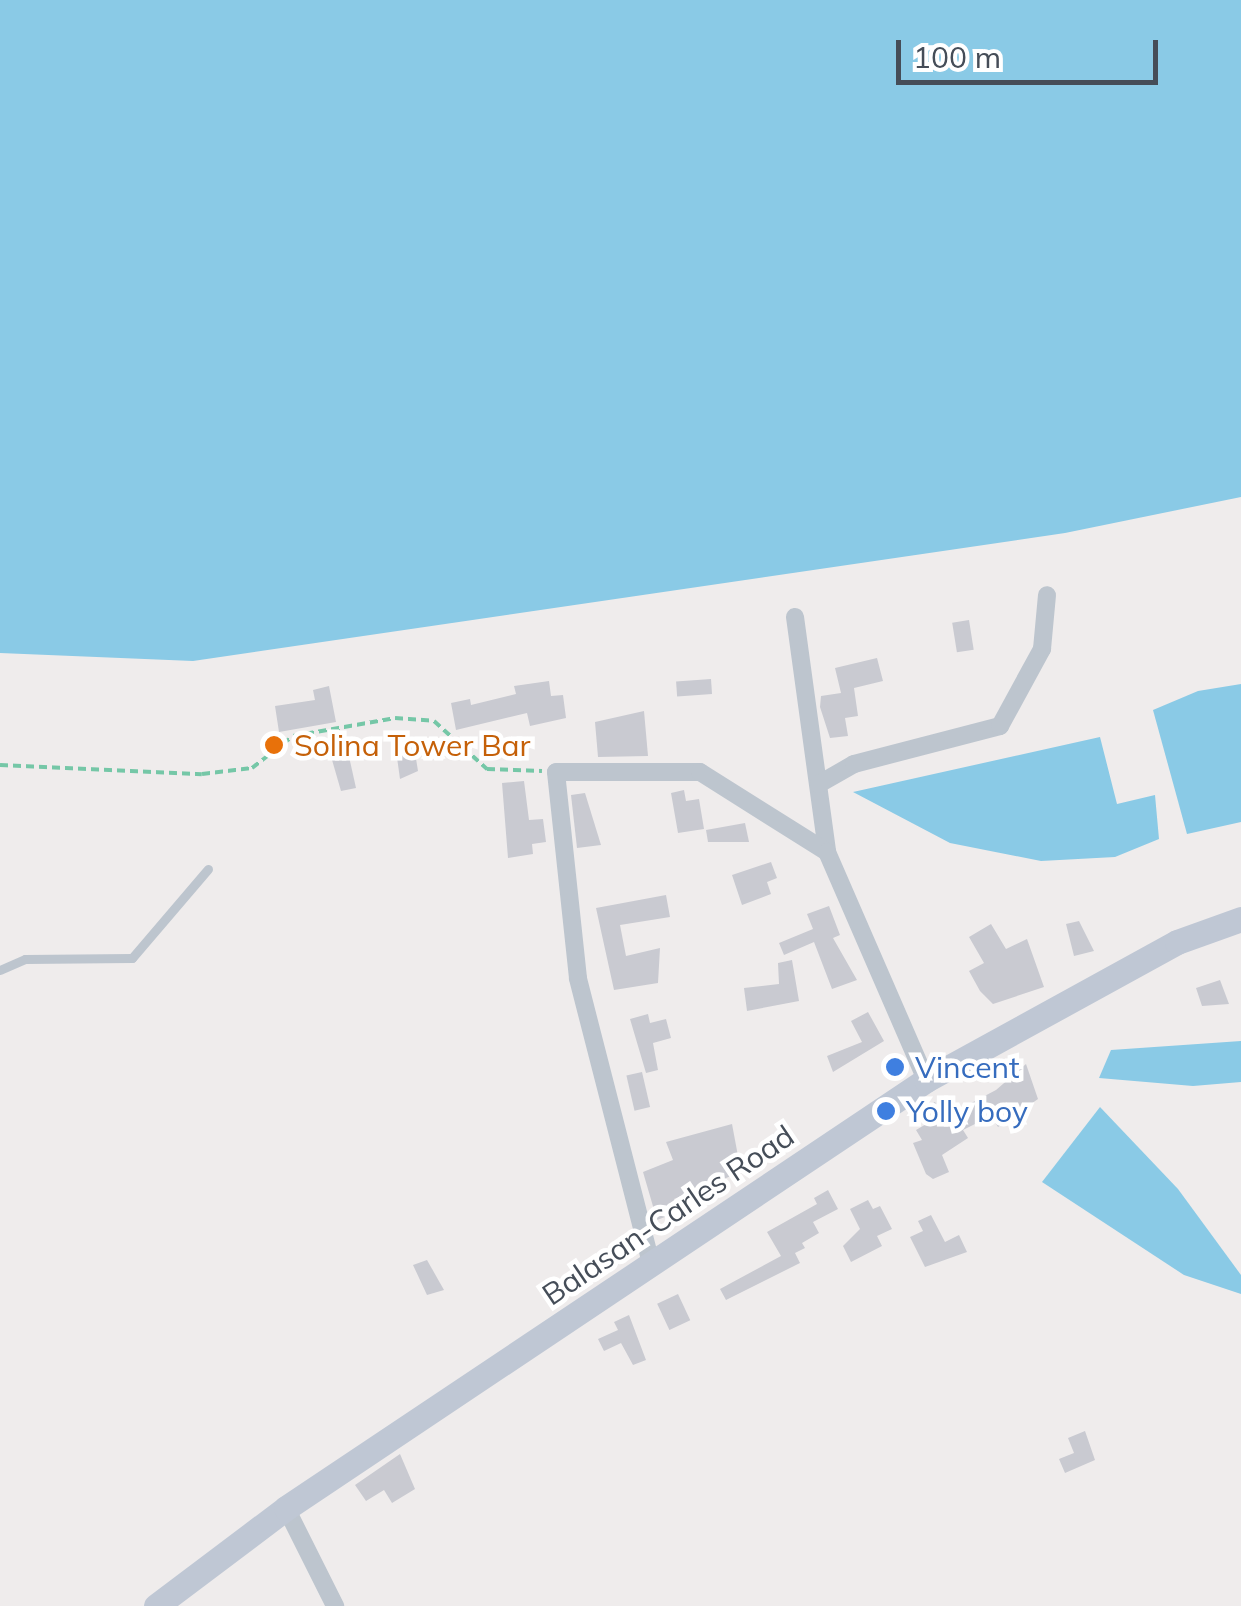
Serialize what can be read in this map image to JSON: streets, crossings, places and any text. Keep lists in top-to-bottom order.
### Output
{
  "streets": {
    "main road": ["Balasan-Carles Road"]
  },
  "places": ["Solina Tower Bar", "Vincent", "Yolly boy"],
  "scale_bar": "100 m"
}
